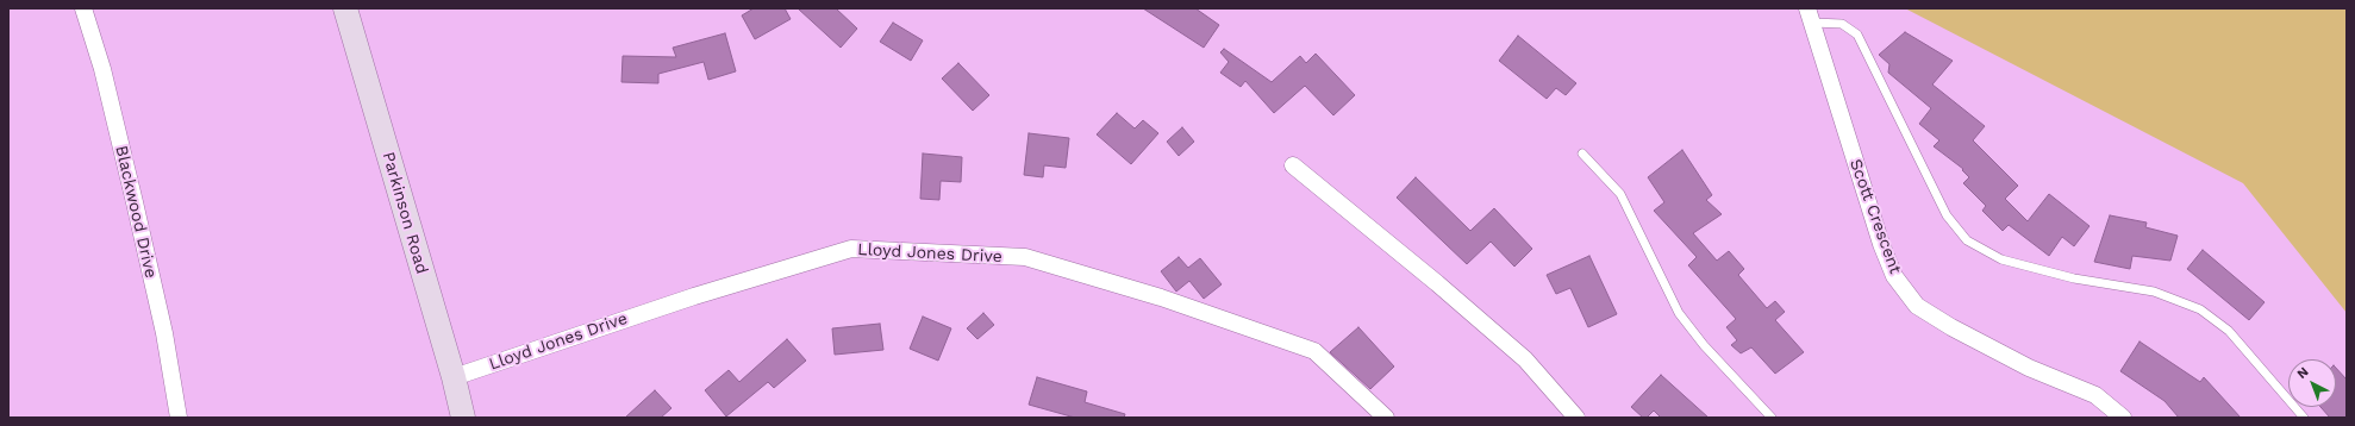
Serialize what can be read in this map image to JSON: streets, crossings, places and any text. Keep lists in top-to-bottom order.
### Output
{
  "streets": {
    "street": [
      "Blackwood Drive",
      "Parkinson Road",
      "Scott Crescent",
      "Lloyd Jones Drive"
    ]
  },
  "crossings": [
    ["Parkinson Road", "Lloyd Jones Drive"]
  ],
  "north": "top left"
}
